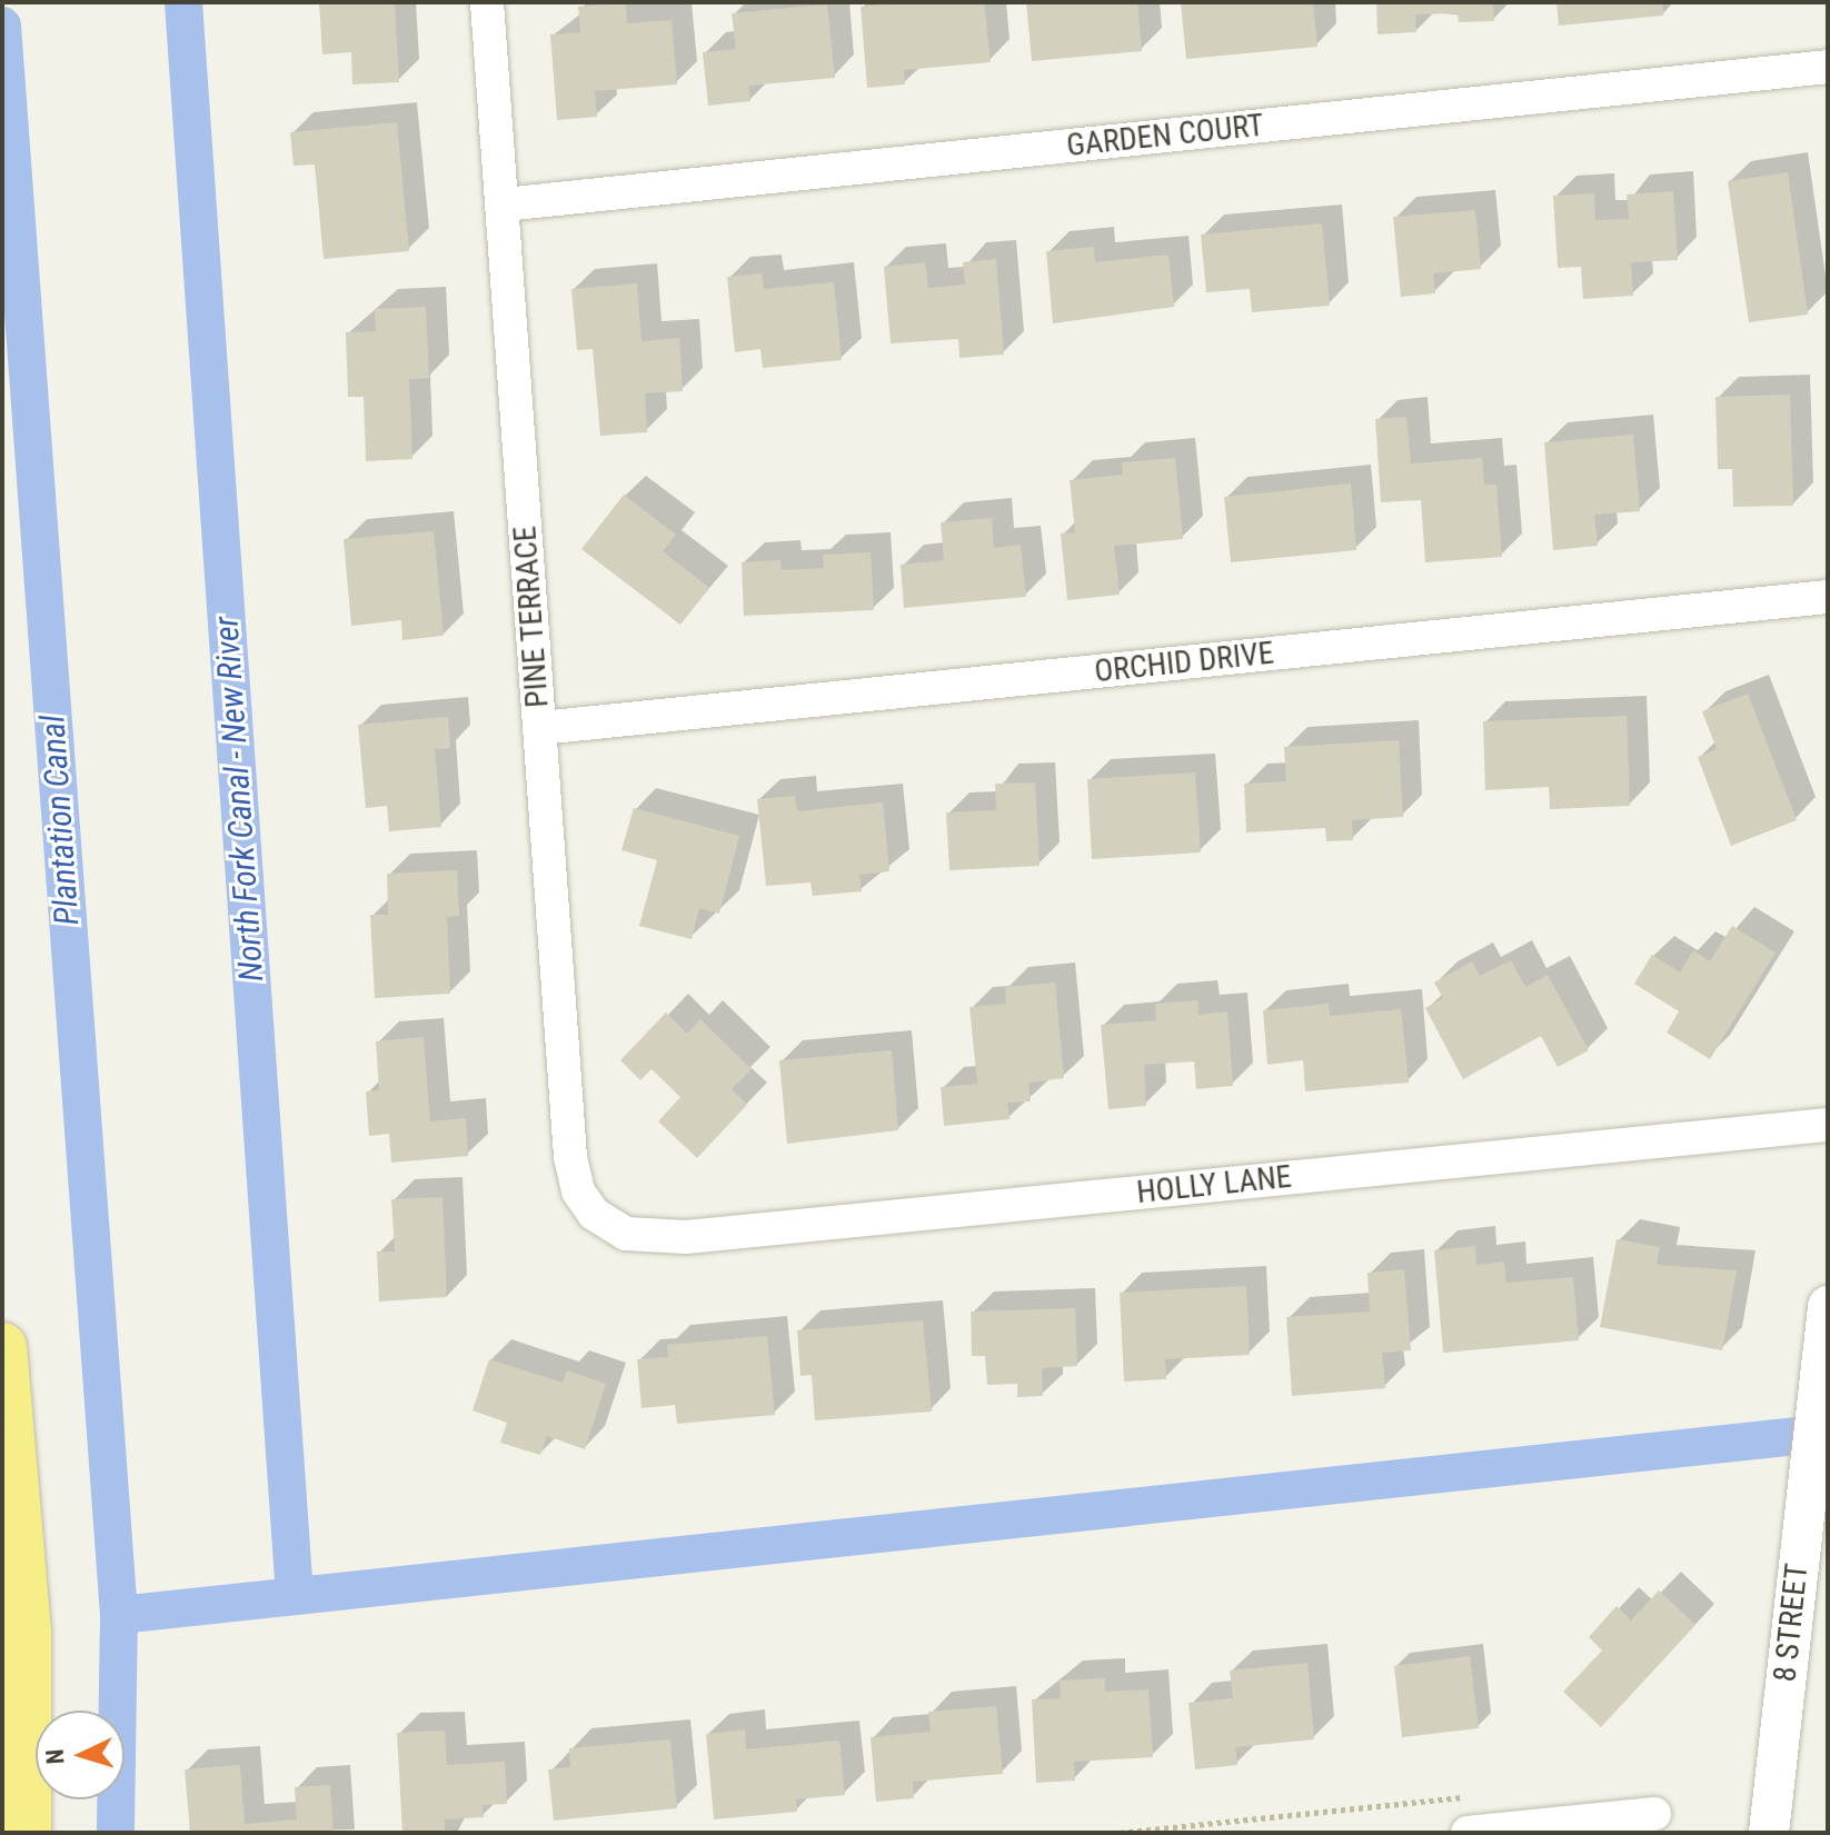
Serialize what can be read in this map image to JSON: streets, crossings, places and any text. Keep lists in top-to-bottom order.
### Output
{
  "streets": {
    "street": [
      "GARDEN COURT",
      "PINE TERRACE",
      "ORCHID DRIVE",
      "HOLLY LANE",
      "8 STREET"
    ]
  },
  "crossings": [
    ["GARDEN COURT", "PINE TERRACE"],
    ["PINE TERRACE", "ORCHID DRIVE"],
    ["PINE TERRACE", "HOLLY LANE"]
  ],
  "water": ["North Fork Canal - New River", "Plantation Canal"],
  "north": "left"
}
